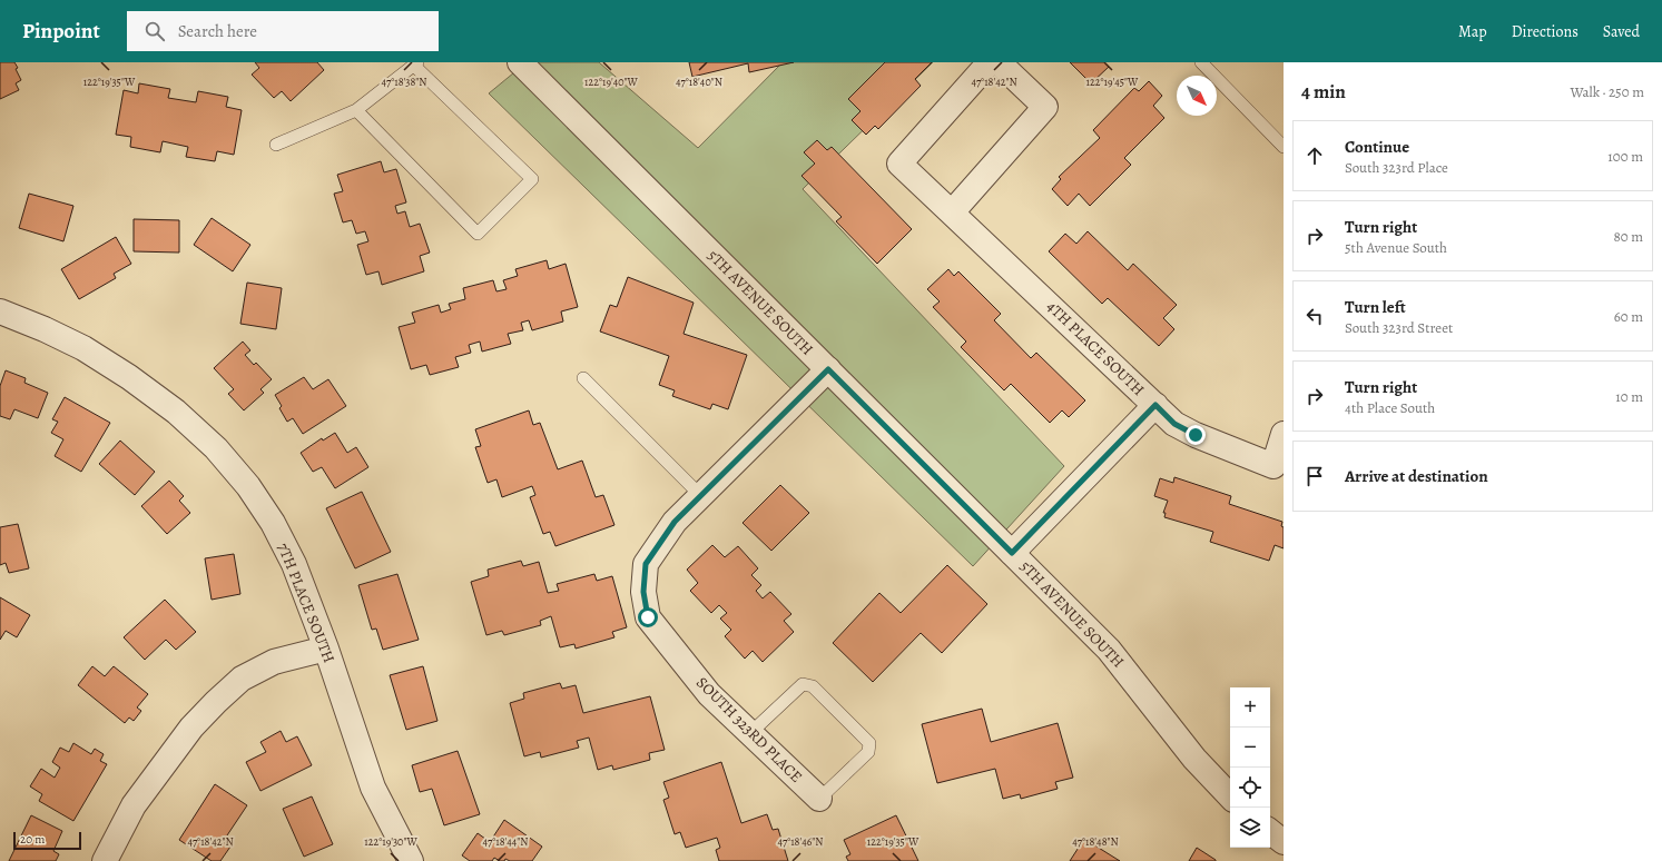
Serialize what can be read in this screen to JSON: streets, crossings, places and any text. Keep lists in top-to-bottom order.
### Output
{
  "streets": {
    "street": [
      "5TH AVENUE SOUTH",
      "4TH PLACE SOUTH",
      "7TH PLACE SOUTH",
      "SOUTH 323RD PLACE"
    ]
  },
  "crossings": [
    ["5TH AVENUE SOUTH", "SOUTH 323RD PLACE"]
  ],
  "scale_bar": "20 m",
  "north": "bottom right",
  "page": {
    "header": "Pinpoint",
    "search": "Search here",
    "nav": ["Map", "Directions", "Saved"],
    "heading": ["4 min", "Walk · 250 m"],
    "list": [
      ["Continue", "South 323rd Place", "100 m"],
      ["Turn right", "5th Avenue South", "80 m"],
      ["Turn left", "South 323rd Street", "60 m"],
      ["Turn right", "4th Place South", "10 m"],
      "Arrive at destination"
    ],
    "map_buttons": ["+", "−"],
    "scale": "20 m"
  },
  "coordinates": [
    "122°19'35\"W",
    "47°18'38\"N",
    "122°19'40\"W",
    "47°18'40\"N",
    "47°18'42\"N",
    "122°19'45\"W",
    "47°18'44\"N",
    "47°18'46\"N",
    "122°19'30\"W",
    "47°18'48\"N"
  ]
}
